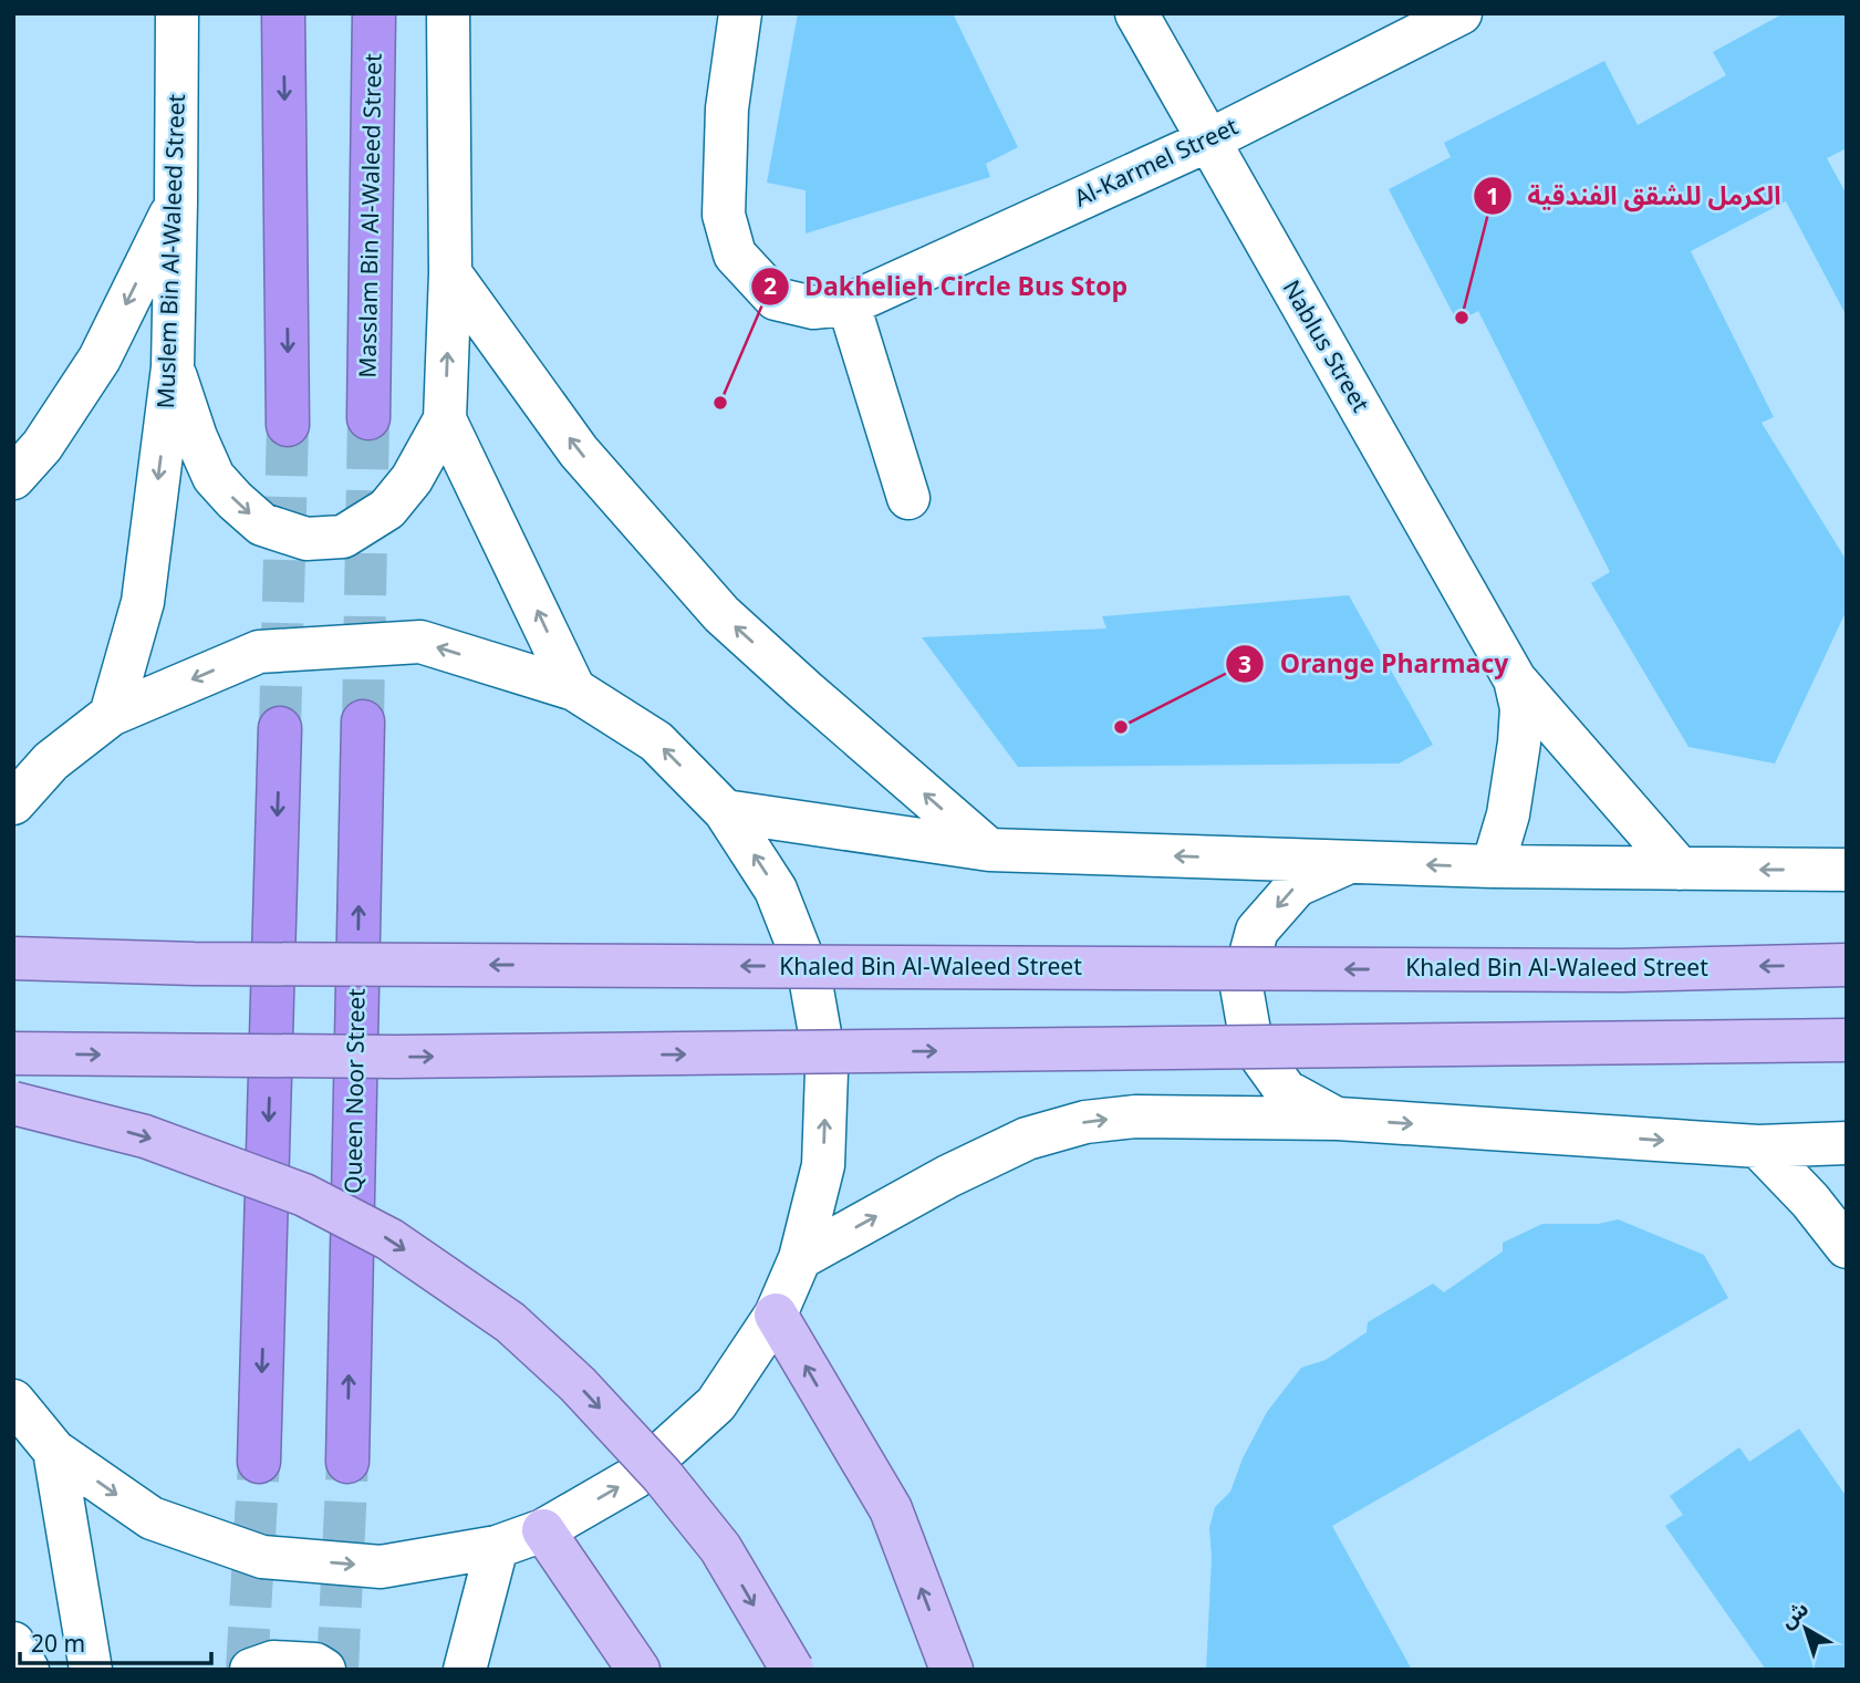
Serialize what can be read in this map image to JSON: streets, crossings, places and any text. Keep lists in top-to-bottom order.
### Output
{
  "streets": {
    "highway": ["Masslam Bin Al-Waleed Street", "Queen Noor Street"],
    "main road": ["Khaled Bin Al-Waleed Street"],
    "street": ["Al-Karmel Street", "Muslem Bin Al-Waleed Street", "Nablus Street"]
  },
  "crossings": [
    ["Al-Karmel Street", "Nablus Street"]
  ],
  "places": ["الكرمل للشقق الفندقية", "Dakhelieh Circle Bus Stop", "Orange Pharmacy"],
  "scale_bar": "20 m",
  "north": "top left"
}
